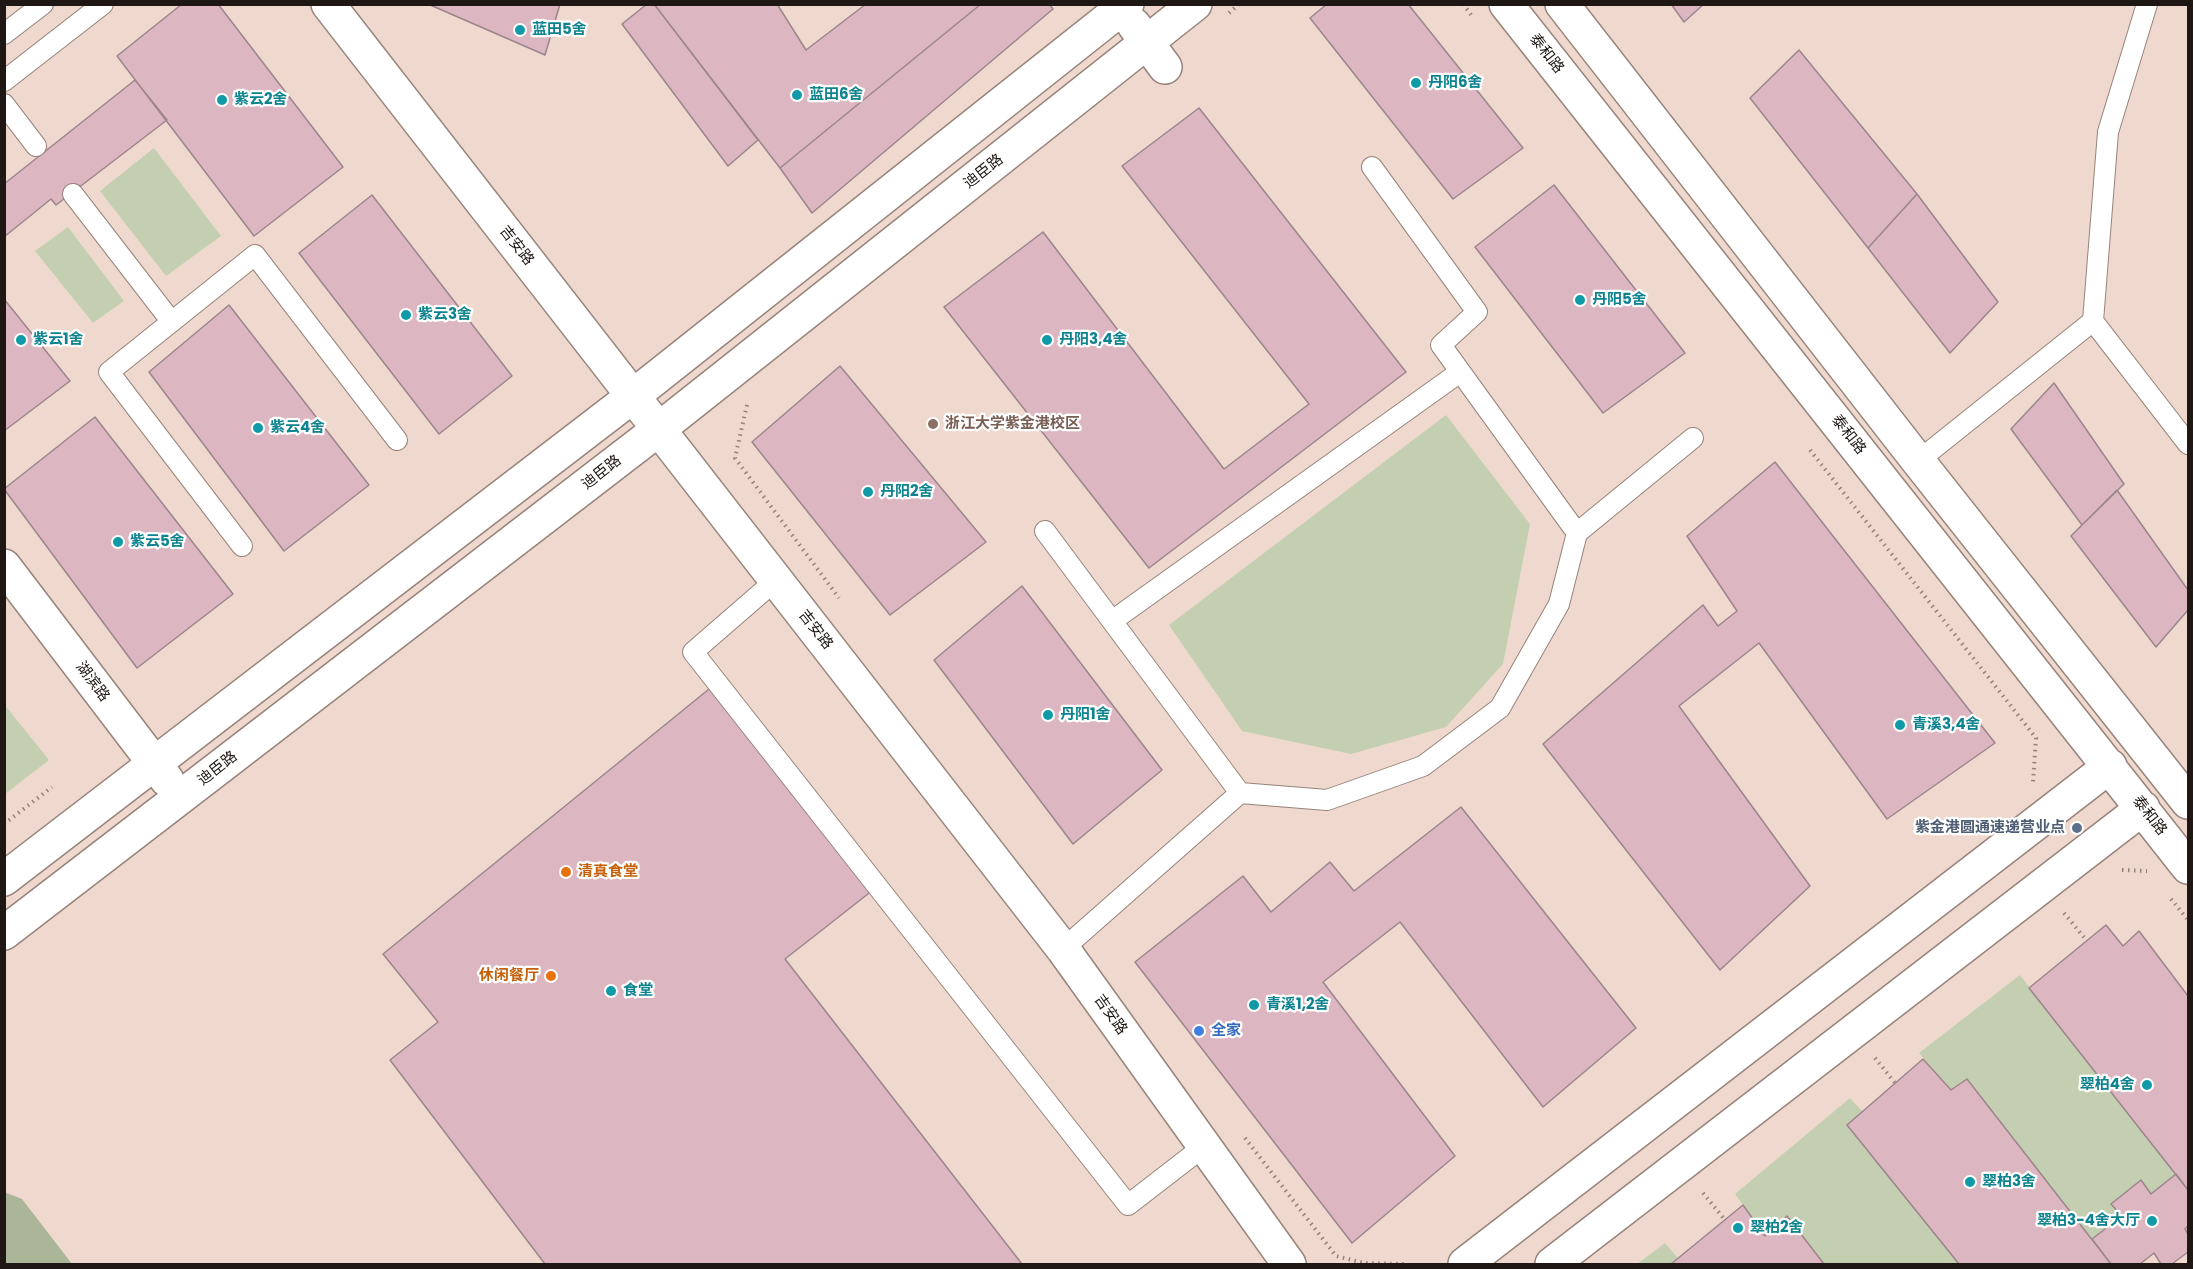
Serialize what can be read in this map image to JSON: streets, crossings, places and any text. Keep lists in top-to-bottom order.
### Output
{
  "streets": {
    "street": [
      "泰和路",
      "迪臣路",
      "吉安路",
      "湖滨路"
    ]
  },
  "crossings": [
    ["迪臣路", "吉安路"],
    ["迪臣路", "湖滨路"]
  ],
  "places": [
    "蓝田5舍",
    "丹阳6舍",
    "蓝田6舍",
    "紫云2舍",
    "丹阳5舍",
    "紫云3舍",
    "紫云1舍",
    "丹阳3,4舍",
    "浙江大学紫金港校区",
    "紫云4舍",
    "丹阳2舍",
    "紫云5舍",
    "丹阳1舍",
    "青溪3,4舍",
    "紫金港圆通速递营业点",
    "清真食堂",
    "休闲餐厅",
    "食堂",
    "青溪1,2舍",
    "全家",
    "翠柏4舍",
    "翠柏3舍",
    "翠柏3-4舍大厅",
    "翠柏2舍"
  ]
}
